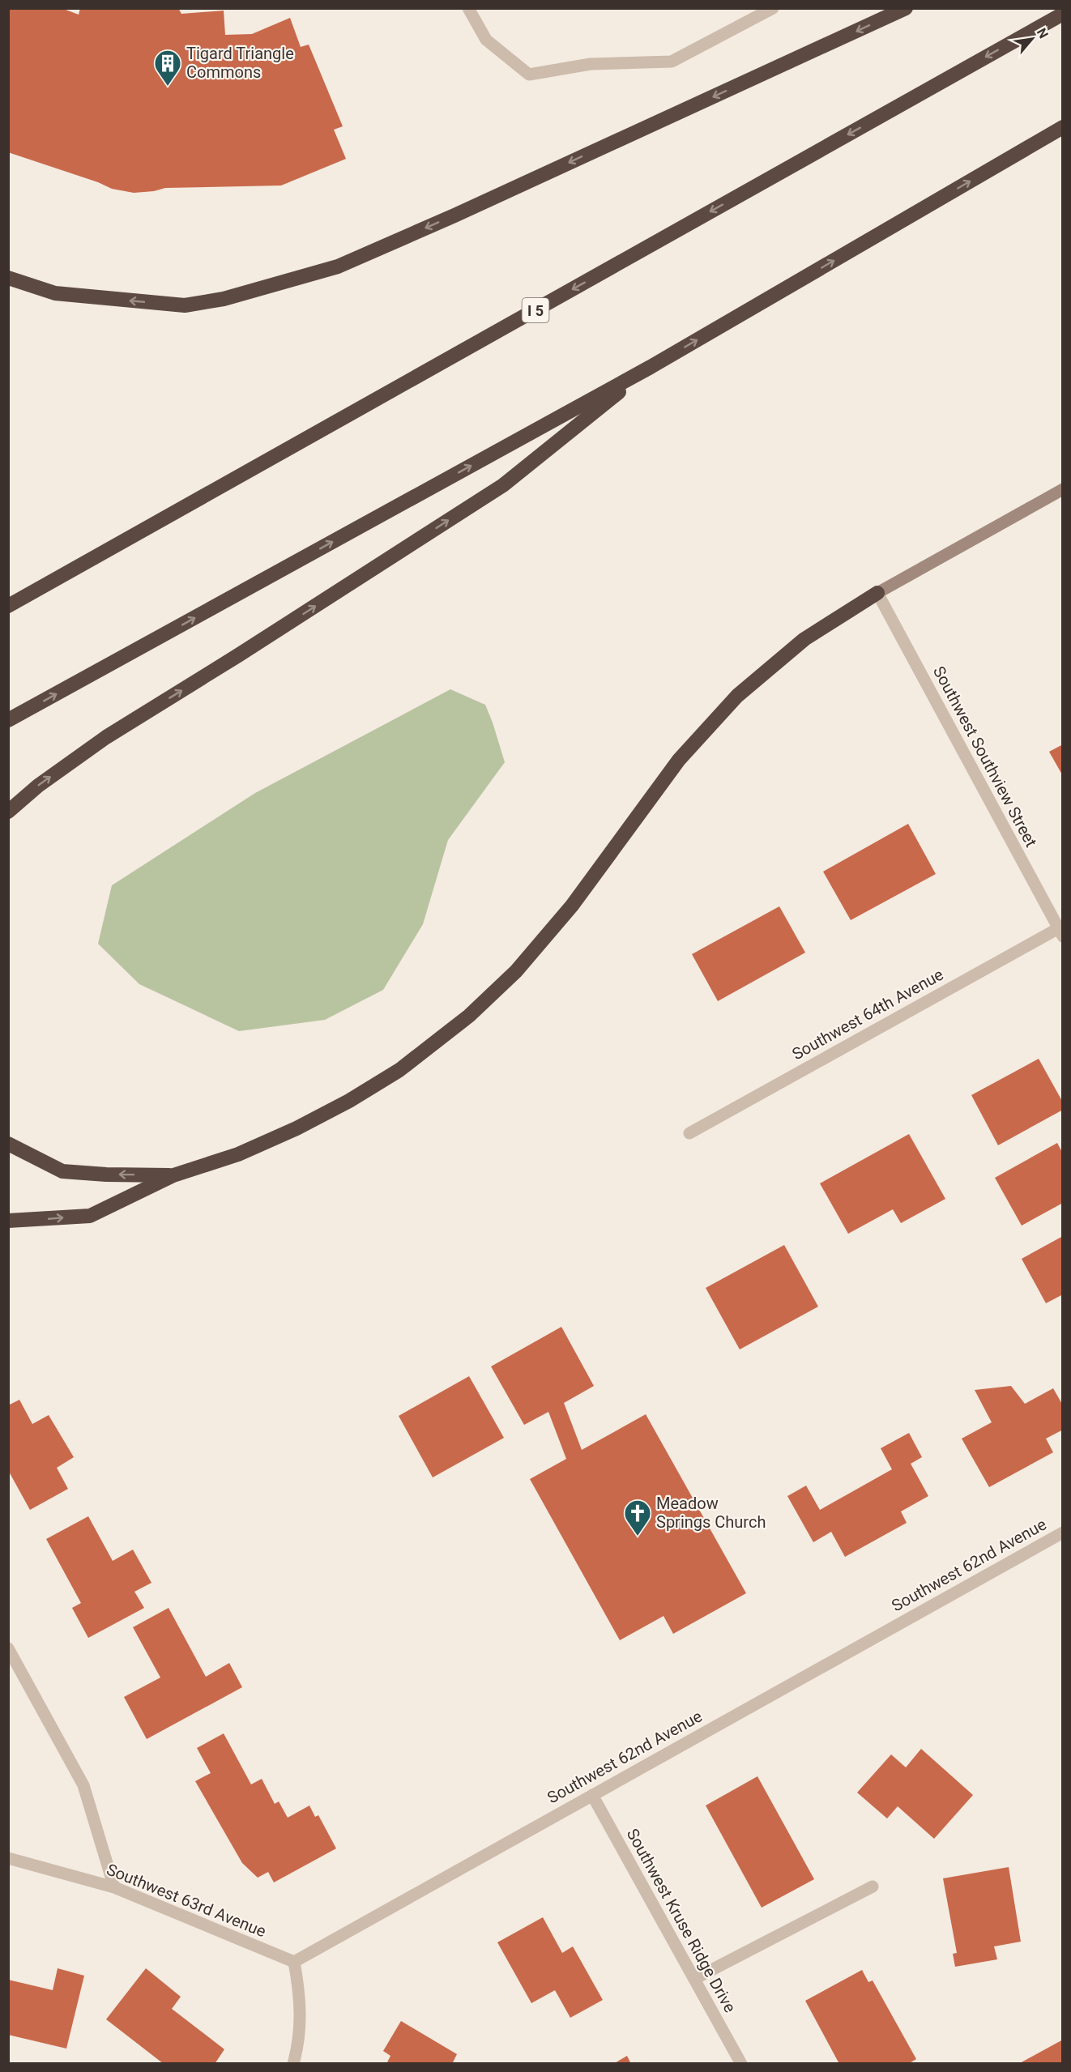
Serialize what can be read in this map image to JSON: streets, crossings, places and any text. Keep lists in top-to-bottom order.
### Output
{
  "streets": {
    "highway": ["I 5"],
    "street": [
      "Southwest Southview Street",
      "Southwest 64th Avenue",
      "Southwest 62nd Avenue",
      "Southwest 63rd Avenue",
      "Southwest Kruse Ridge Drive"
    ]
  },
  "crossings": [
    ["Southwest Southview Street", "Southwest 64th Avenue"],
    ["Southwest 62nd Avenue", "Southwest 63rd Avenue"],
    ["Southwest 62nd Avenue", "Southwest Kruse Ridge Drive"]
  ],
  "places": {
    "building": ["Tigard Triangle Commons"],
    "church": ["Meadow Springs Church"]
  },
  "north": "top right"
}
